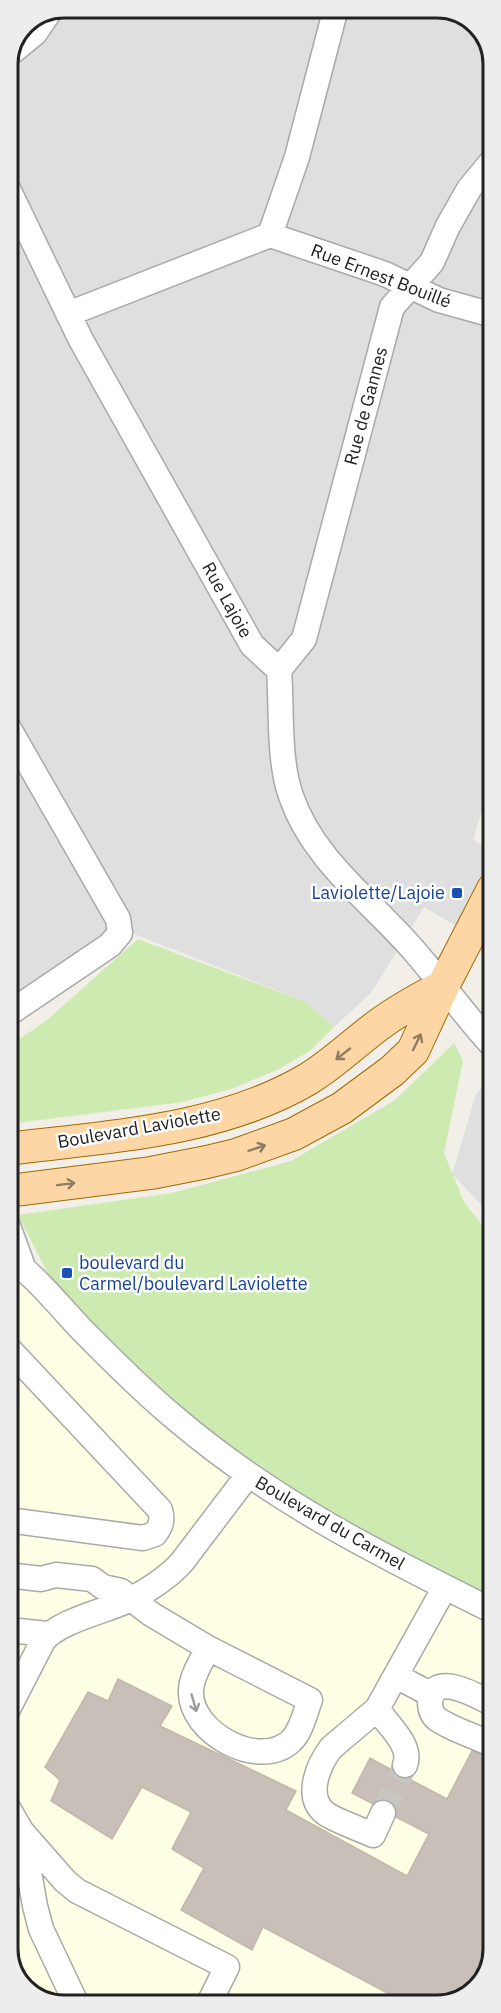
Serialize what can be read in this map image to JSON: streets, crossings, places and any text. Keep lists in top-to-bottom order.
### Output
{
  "streets": {
    "main road": ["Boulevard Laviolette"],
    "street": [
      "Rue Ernest Bouillé",
      "Rue de Gannes",
      "Rue Lajoie",
      "Boulevard du Carmel"
    ]
  },
  "crossings": [
    ["Rue Ernest Bouillé", "Rue de Gannes"],
    ["Rue de Gannes", "Rue Lajoie"]
  ],
  "places": {
    "transit": ["Laviolette/Lajoie", "boulevard du Carmel/boulevard Laviolette"]
  }
}
